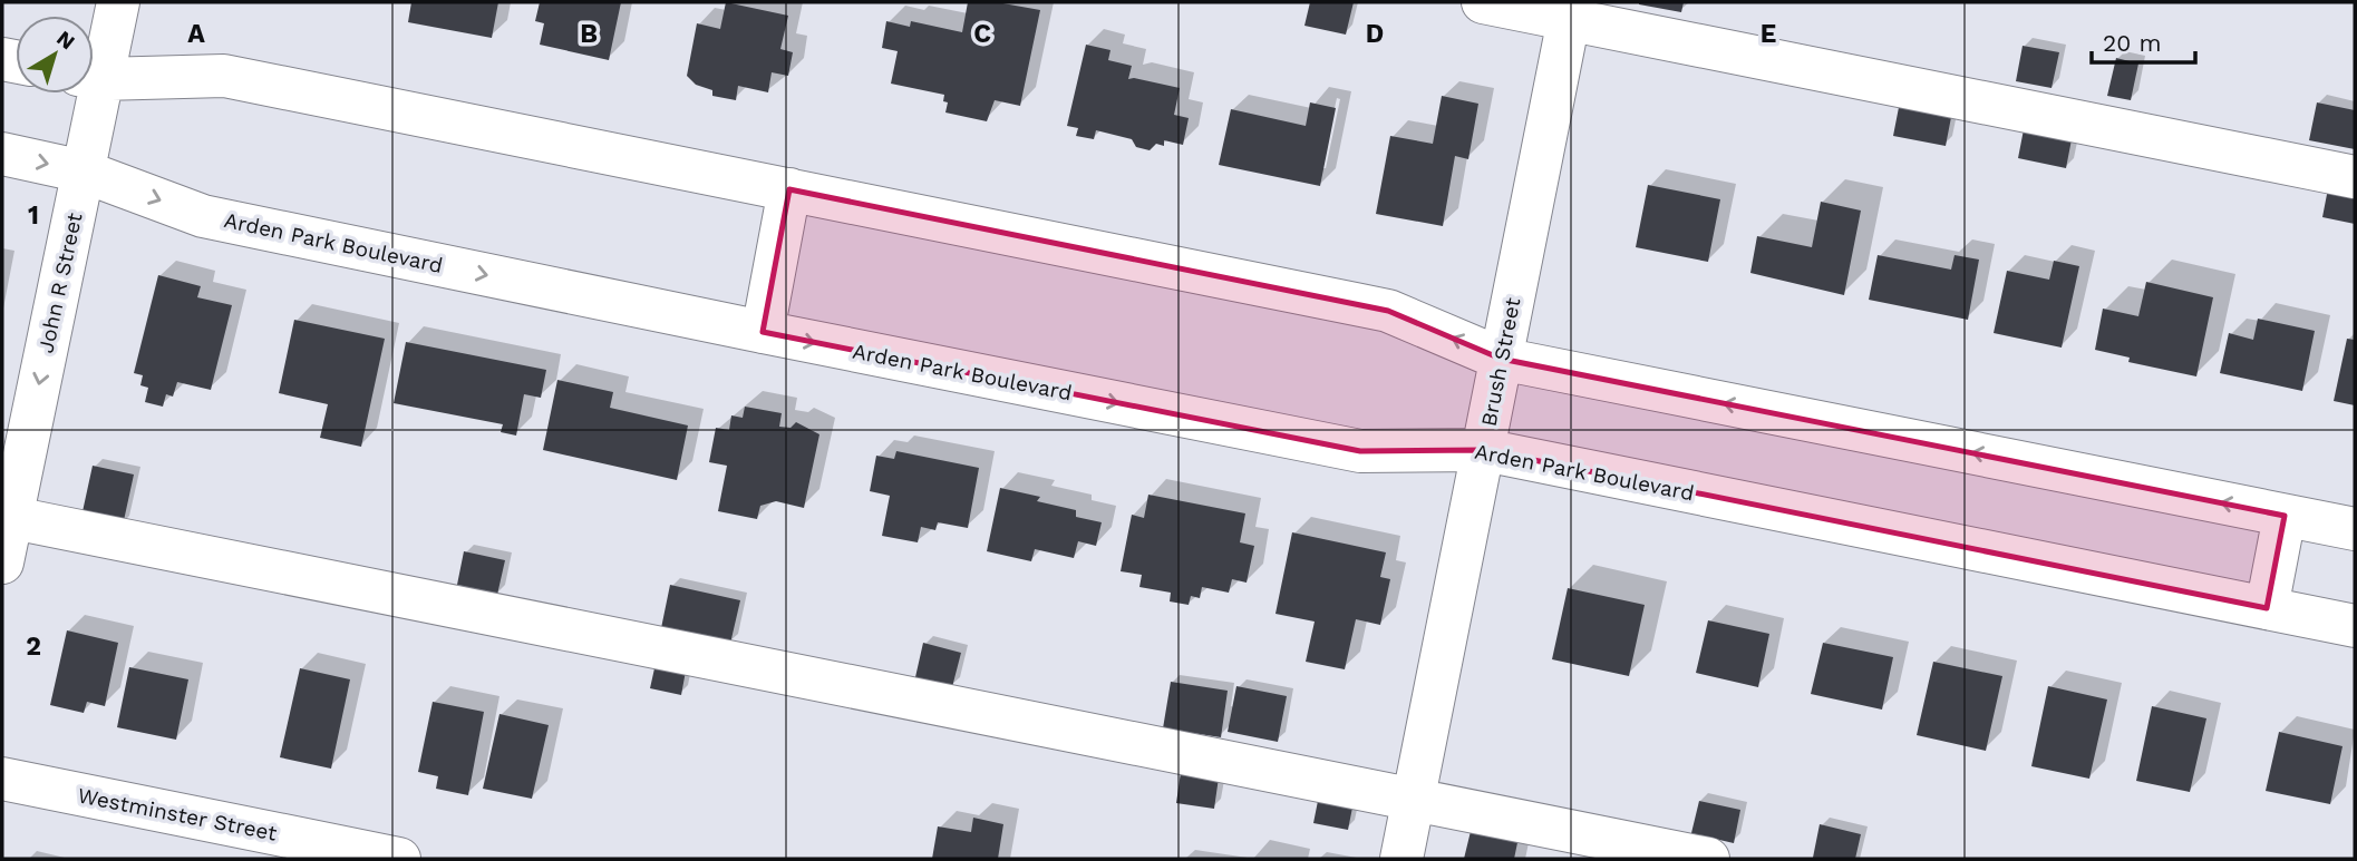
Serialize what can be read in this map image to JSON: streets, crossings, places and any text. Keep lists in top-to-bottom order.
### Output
{
  "streets": {
    "street": [
      "Arden Park Boulevard",
      "John R Street",
      "Brush Street",
      "Westminster Street"
    ]
  },
  "crossings": [
    ["Arden Park Boulevard", "John R Street"],
    ["Arden Park Boulevard", "Brush Street"]
  ],
  "one_way": ["John R Street"],
  "scale_bar": "20 m",
  "north": "top right",
  "grid": {
    "columns": [
      "A",
      "B",
      "C",
      "D",
      "E"
    ],
    "rows": ["1", "2"]
  }
}
